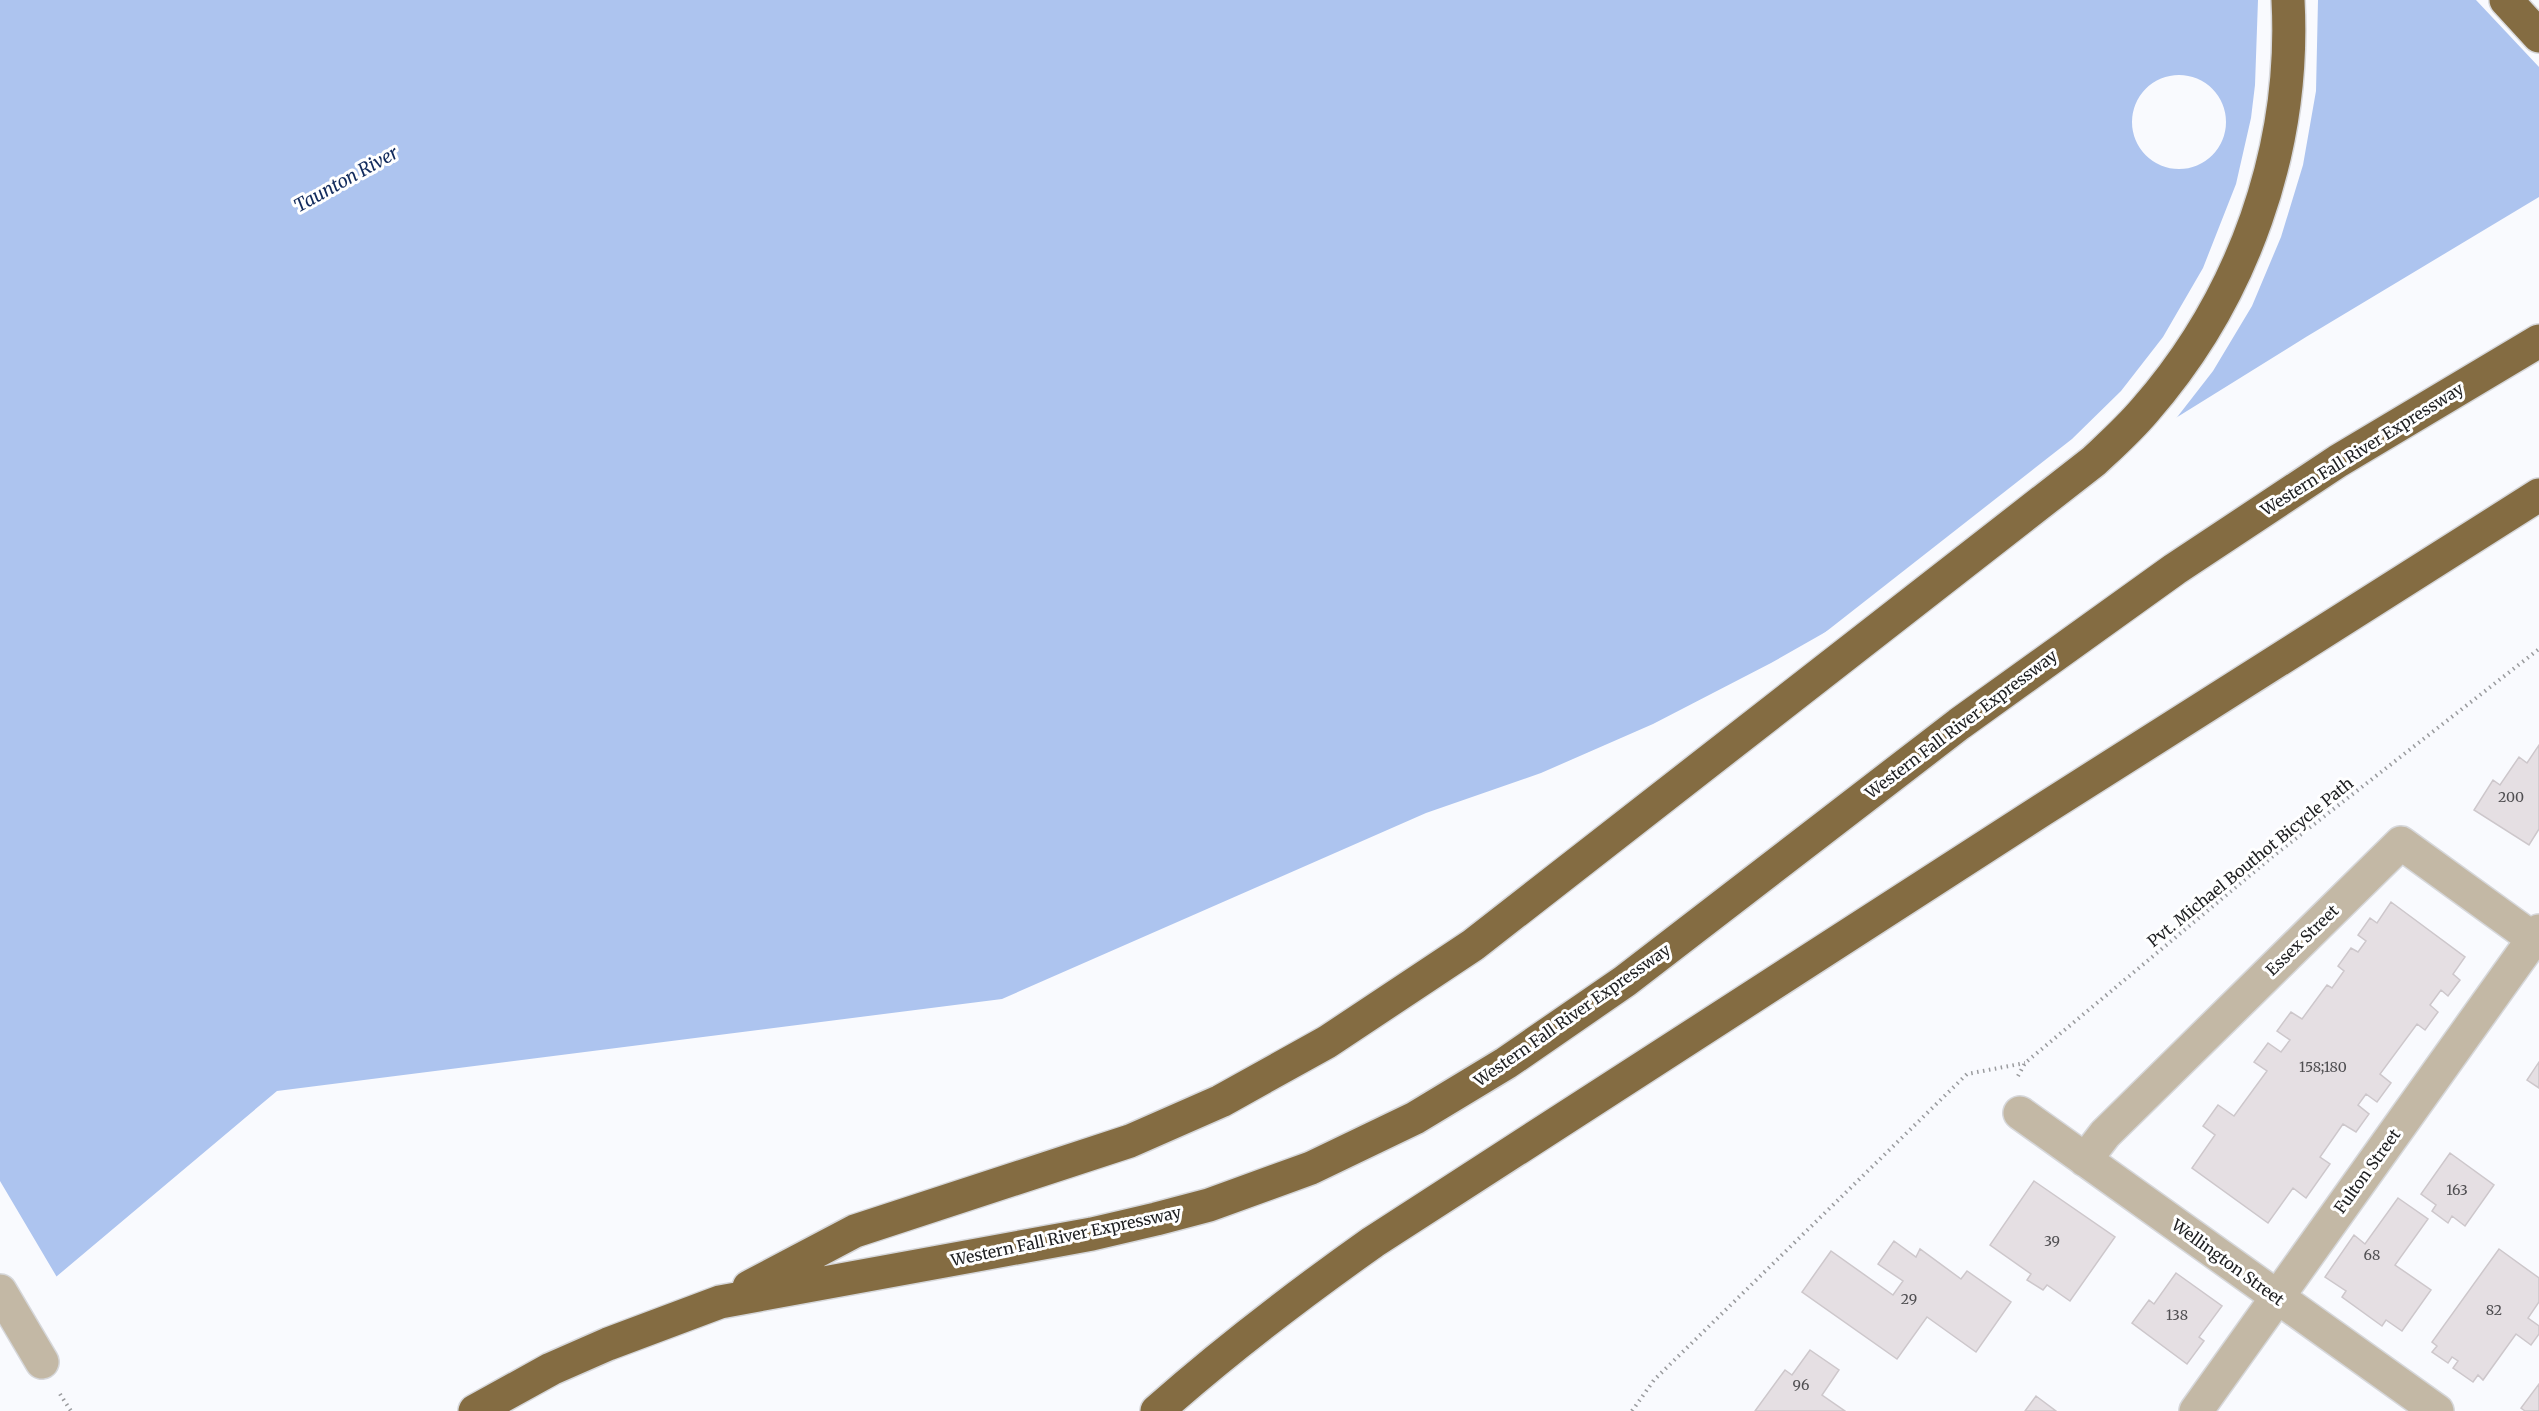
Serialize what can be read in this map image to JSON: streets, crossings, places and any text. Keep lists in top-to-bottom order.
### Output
{
  "streets": {
    "highway": ["Western Fall River Expressway"],
    "street": ["Essex Street", "Fulton Street", "Wellington Street"],
    "path": ["Pvt. Michael Bouthot Bicycle Path"]
  },
  "crossings": [
    ["Pvt. Michael Bouthot Bicycle Path", "Wellington Street"],
    ["Essex Street", "Fulton Street"],
    ["Essex Street", "Wellington Street"],
    ["Fulton Street", "Wellington Street"]
  ],
  "water": ["Taunton River"],
  "house_numbers": [
    "200",
    "158;180",
    "163",
    "39",
    "68",
    "29",
    "82",
    "138",
    "96"
  ]
}
